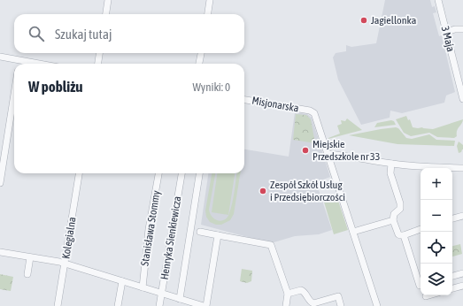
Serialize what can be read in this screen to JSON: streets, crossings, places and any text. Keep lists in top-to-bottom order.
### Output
{
  "streets": {
    "street": [
      "3 Maja",
      "Misjonarska",
      "Stanisława Stommy",
      "Kolegialna",
      "Henryka Sienkiewicza"
    ]
  },
  "places": ["Jagiellonka", "Miejskie Przedszkole nr 33", "Zespół Szkół Usług i Przedsiębiorczości"],
  "page": {
    "search": "Szukaj tutaj",
    "heading": ["W pobliżu", "Wyniki: 0"],
    "map_buttons": ["+", "−"]
  }
}
